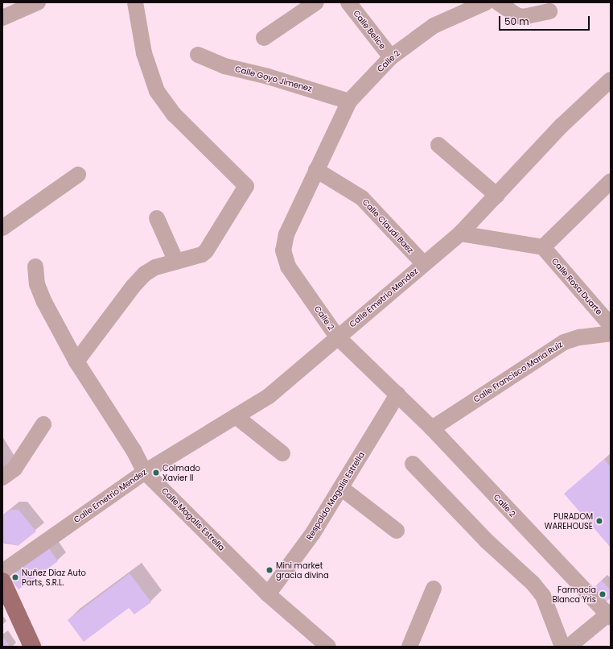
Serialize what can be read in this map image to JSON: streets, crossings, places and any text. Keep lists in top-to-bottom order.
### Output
{
  "streets": {
    "street": [
      "Calle Belice",
      "Calle 2",
      "Calle Goyo Jimenez",
      "Calle Claudi Baez",
      "Calle Rosa Duarte",
      "Calle Emetrio Mendez",
      "Calle Francisco Maria Ruiz",
      "Respaldo Magalis Estrella",
      "Calle Magalis Estrella"
    ]
  },
  "crossings": [
    ["Calle Belice", "Calle 2"],
    ["Calle 2", "Calle Goyo Jimenez"],
    ["Calle 2", "Calle Claudi Baez"],
    ["Calle 2", "Calle Emetrio Mendez"],
    ["Calle 2", "Calle Francisco Maria Ruiz"],
    ["Calle 2", "Respaldo Magalis Estrella"],
    ["Calle Claudi Baez", "Calle Emetrio Mendez"],
    ["Calle Emetrio Mendez", "Calle Magalis Estrella"],
    ["Respaldo Magalis Estrella", "Calle Magalis Estrella"]
  ],
  "places": [
    "Colmado Xavier II",
    "PURADOM WAREHOUSE",
    "Mini market gracia divina",
    "Nuñez Diaz Auto Parts, S.R.L.",
    "Farmacia Blanca Yris"
  ],
  "scale_bar": "50 m"
}
